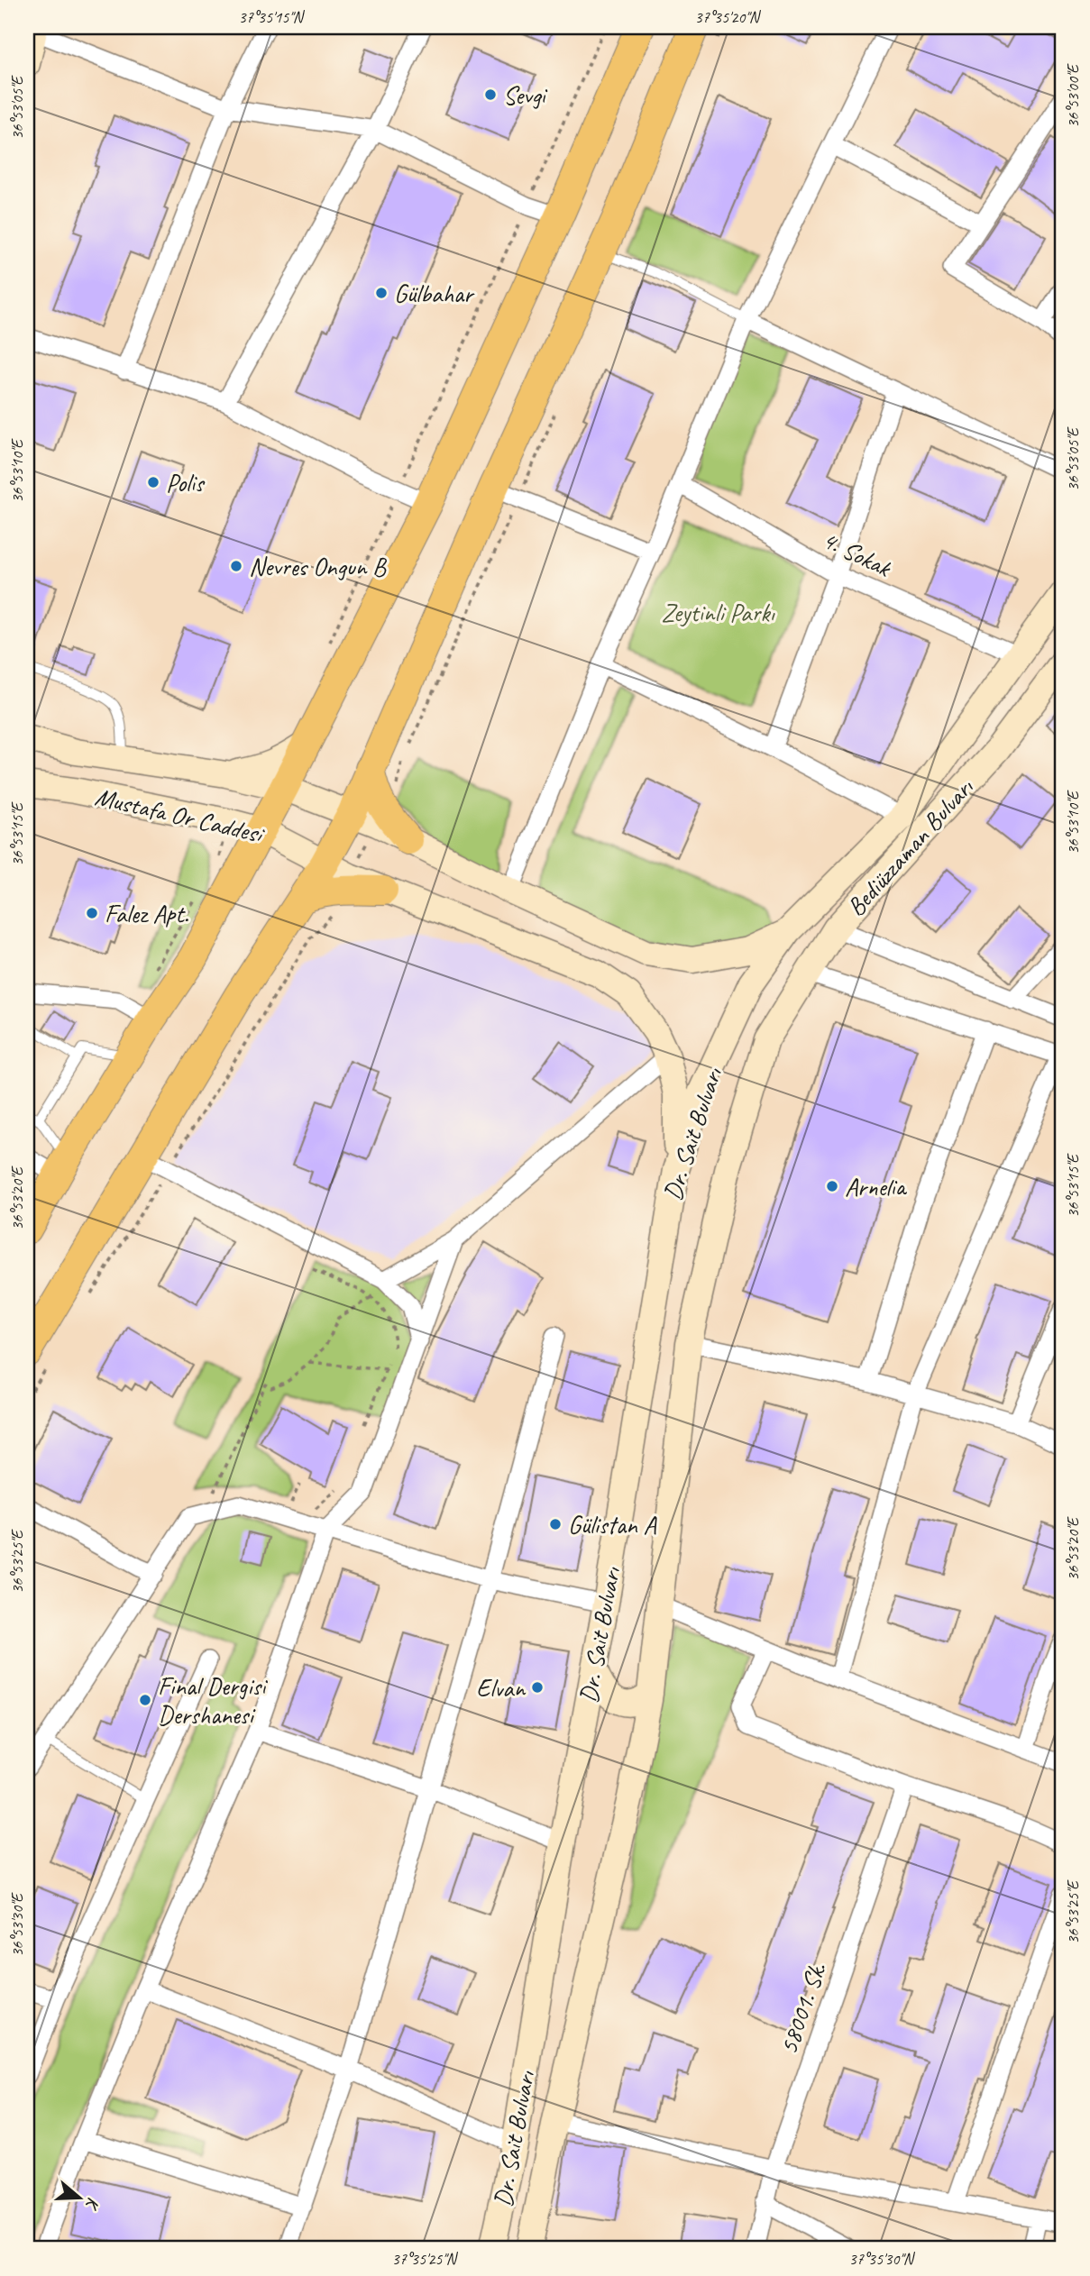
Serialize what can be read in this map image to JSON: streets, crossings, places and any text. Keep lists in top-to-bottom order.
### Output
{
  "streets": {
    "main road": ["Mustafa Or Caddesi", "Bediüzzaman Bulvarı", "Dr. Sait Bulvarı"],
    "street": ["4. Sokak", "58001. Sk."]
  },
  "crossings": [
    ["4. Sokak", "Bediüzzaman Bulvarı"],
    ["Mustafa Or Caddesi", "Bediüzzaman Bulvarı"],
    ["Mustafa Or Caddesi", "Dr. Sait Bulvarı"],
    ["Bediüzzaman Bulvarı", "Dr. Sait Bulvarı"]
  ],
  "parks": ["Zeytinli Parkı"],
  "places": [
    "Sevgi",
    "Gülbahar",
    "Polis",
    "Nevres Ongun B",
    "Falez Apt.",
    "Arnelia",
    "Gülistan A",
    "Elvan",
    "Final Dergisi Dershanesi"
  ],
  "north": "right",
  "coordinates": [
    "37°35'15\"N",
    "37°35'20\"N",
    "36°53'00\"E",
    "36°53'05\"E",
    "36°53'10\"E",
    "36°53'15\"E",
    "36°53'20\"E",
    "36°53'25\"E",
    "36°53'30\"E",
    "37°35'25\"N",
    "37°35'30\"N"
  ]
}
